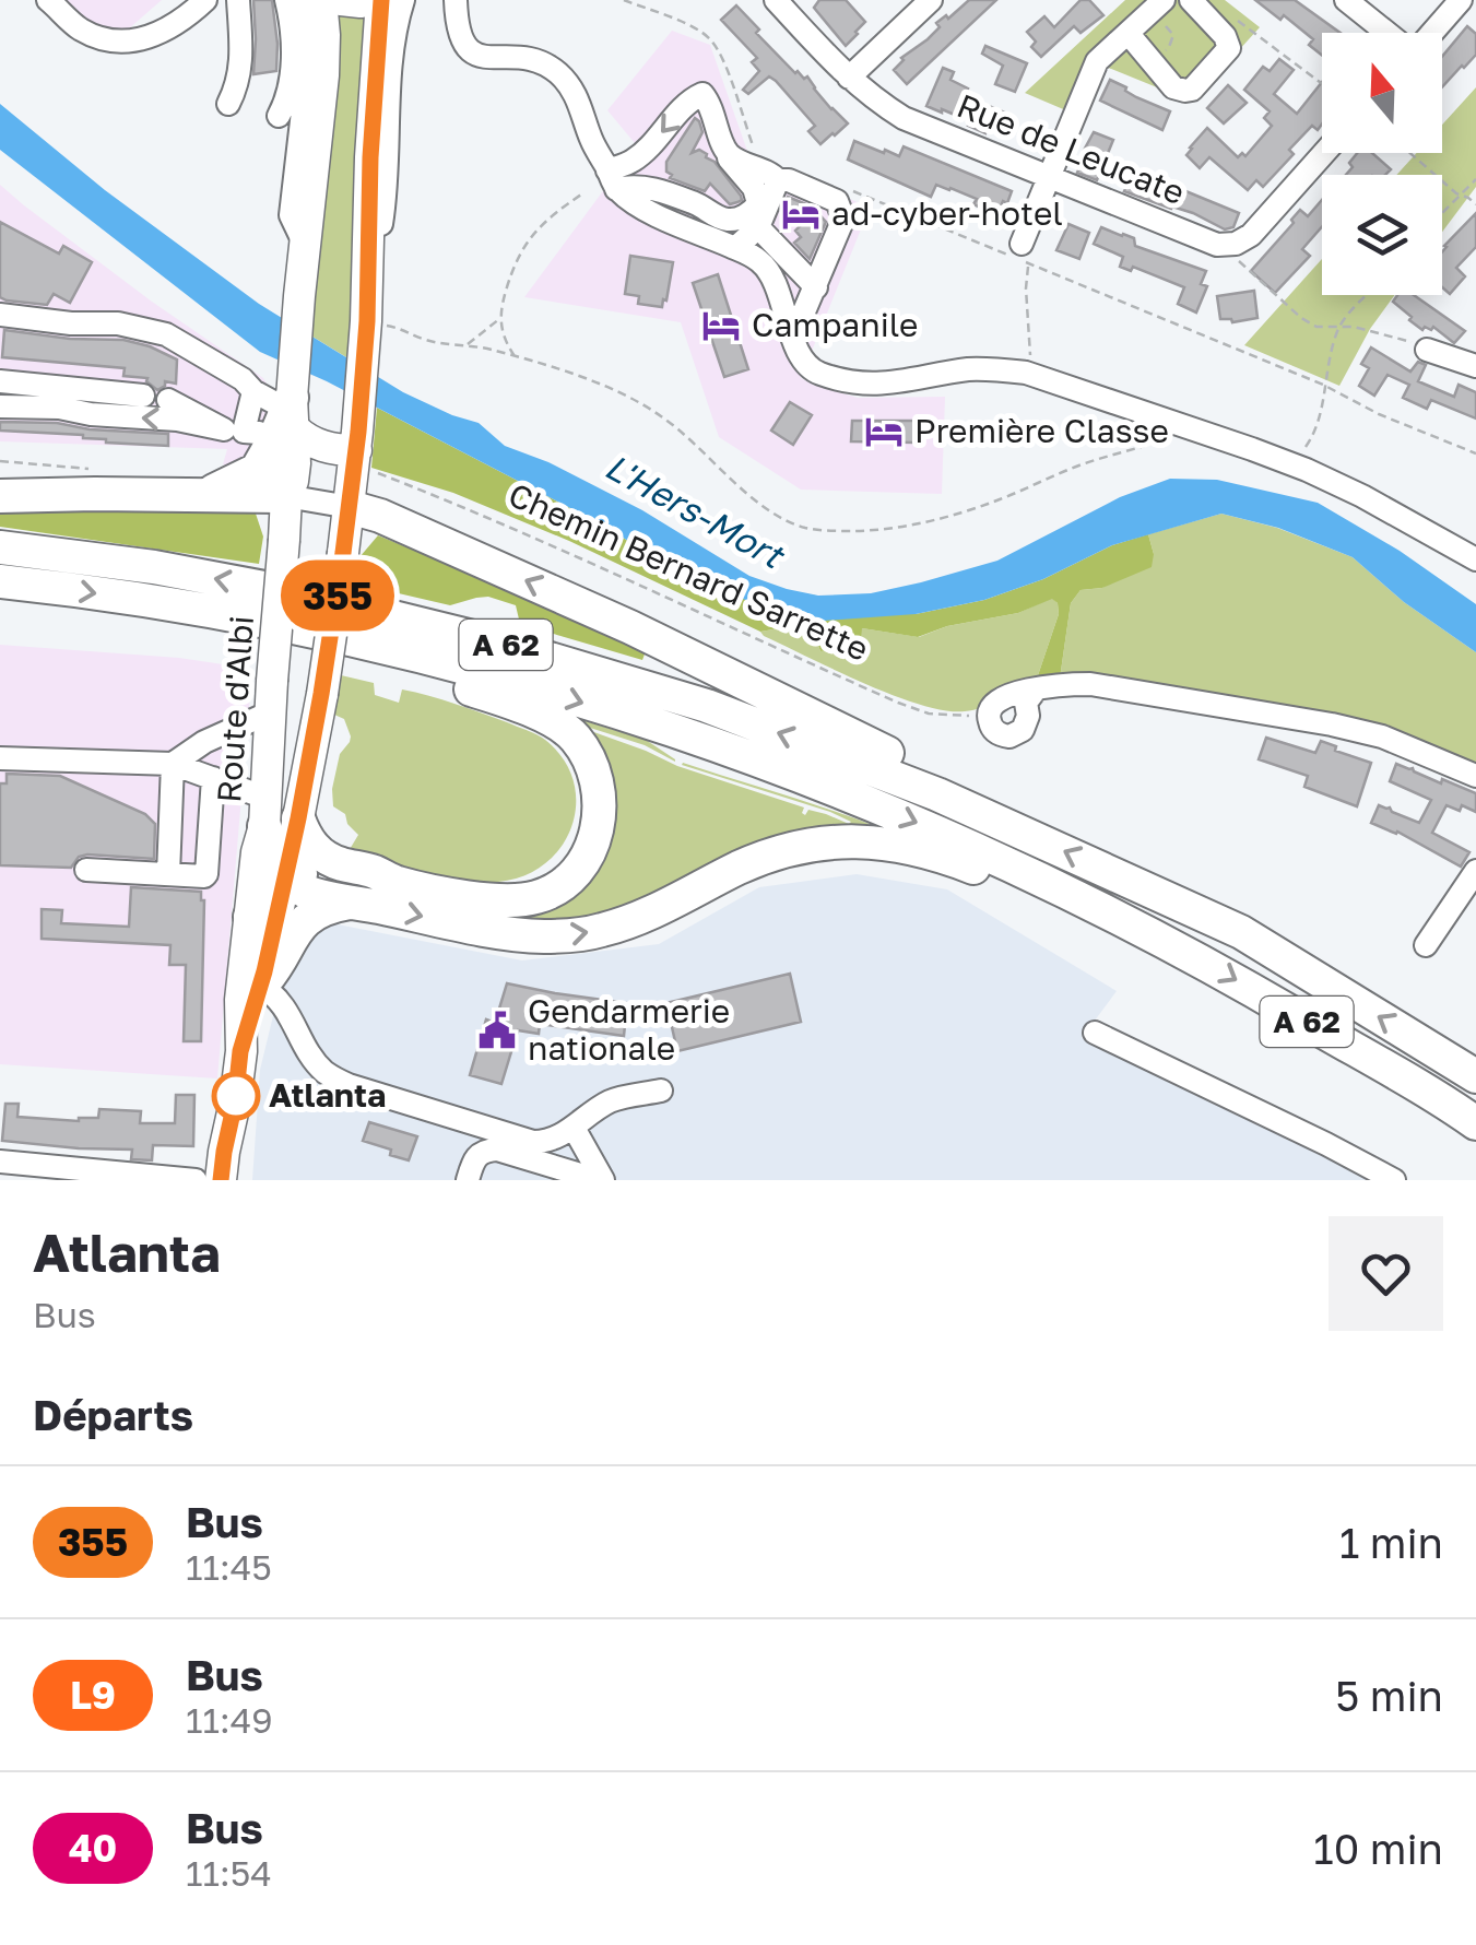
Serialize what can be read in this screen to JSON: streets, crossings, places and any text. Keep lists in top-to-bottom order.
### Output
{
  "streets": {
    "highway": ["A 62"],
    "main road": ["Route d'Albi"],
    "street": ["Rue de Leucate"],
    "path": ["Chemin Bernard Sarrette"]
  },
  "crossings": [
    ["Chemin Bernard Sarrette", "Route d'Albi"]
  ],
  "water": ["L'Hers-Mort"],
  "places": {
    "hotel": ["ad-cyber-hotel", "Campanile", "Première Classe"],
    "public building": ["Gendarmerie nationale"],
    "other": ["Atlanta"]
  },
  "lines": ["bus line 355"],
  "north": "top",
  "page": {
    "on_map": "355",
    "heading": [
      ["Atlanta", "Bus"],
      "Départs"
    ],
    "list": [
      {
        "mark": "355",
        "name": "Bus",
        "note": "11:45",
        "value": "1 min"
      },
      {
        "mark": "L9",
        "name": "Bus",
        "note": "11:49",
        "value": "5 min"
      },
      {
        "mark": "40",
        "name": "Bus",
        "note": "11:54",
        "value": "10 min"
      }
    ]
  }
}
